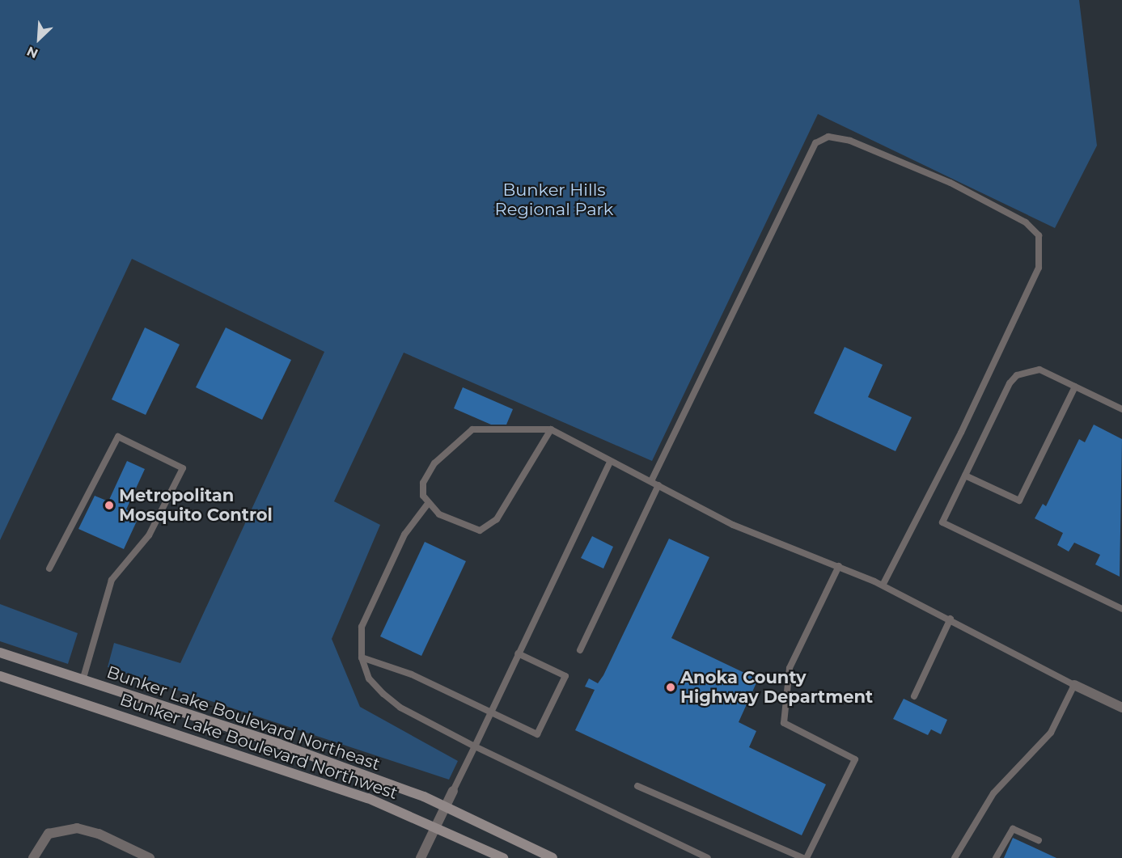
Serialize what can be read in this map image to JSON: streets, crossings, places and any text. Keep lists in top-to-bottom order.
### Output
{
  "streets": {
    "main road": ["Bunker Lake Boulevard Northeast", "Bunker Lake Boulevard Northwest"]
  },
  "parks": ["Bunker Hills Regional Park"],
  "places": ["Metropolitan Mosquito Control", "Anoka County Highway Department"],
  "north": "bottom left"
}
